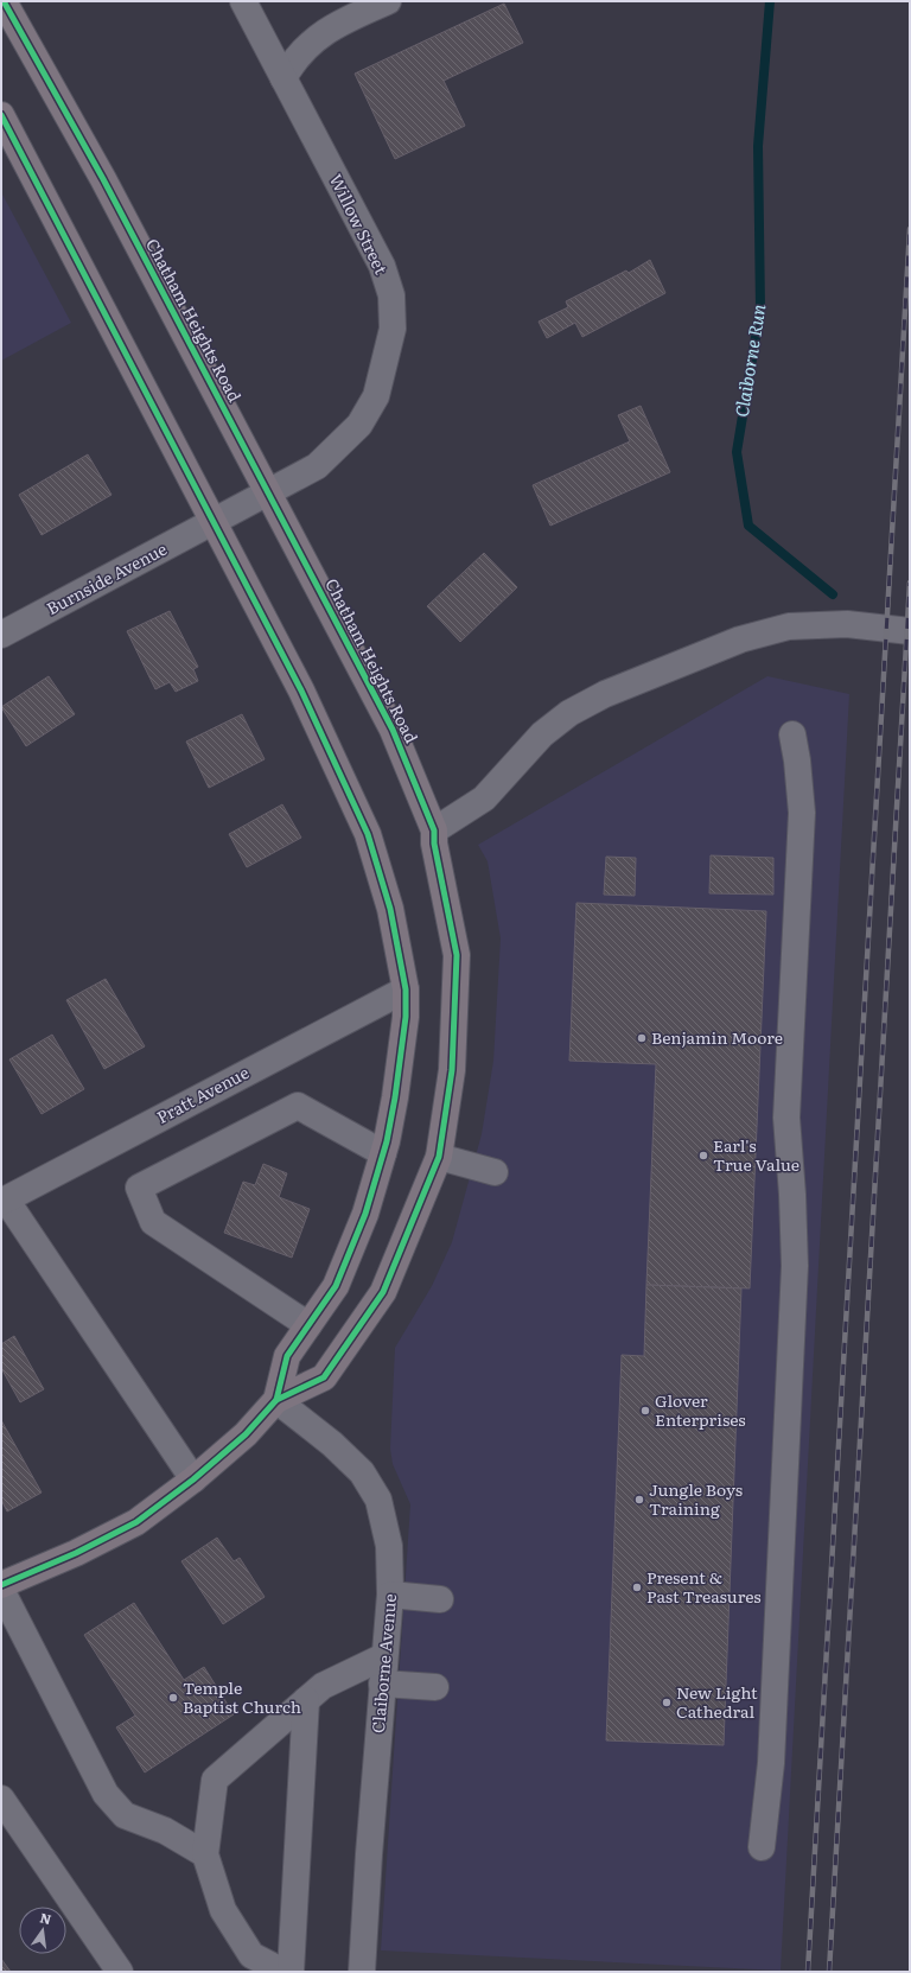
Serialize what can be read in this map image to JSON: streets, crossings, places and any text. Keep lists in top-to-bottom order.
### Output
{
  "streets": {
    "main road": ["Chatham Heights Road"],
    "street": [
      "Willow Street",
      "Burnside Avenue",
      "Pratt Avenue",
      "Claiborne Avenue"
    ]
  },
  "crossings": [
    ["Willow Street", "Chatham Heights Road"],
    ["Willow Street", "Burnside Avenue"],
    ["Chatham Heights Road", "Burnside Avenue"],
    ["Chatham Heights Road", "Pratt Avenue"],
    ["Chatham Heights Road", "Claiborne Avenue"]
  ],
  "water": ["Claiborne Run"],
  "places": [
    "Benjamin Moore",
    "Earl's True Value",
    "Glover Enterprises",
    "Jungle Boys Training",
    "Present & Past Treasures",
    "Temple Baptist Church",
    "New Light Cathedral"
  ],
  "north": "top"
}
